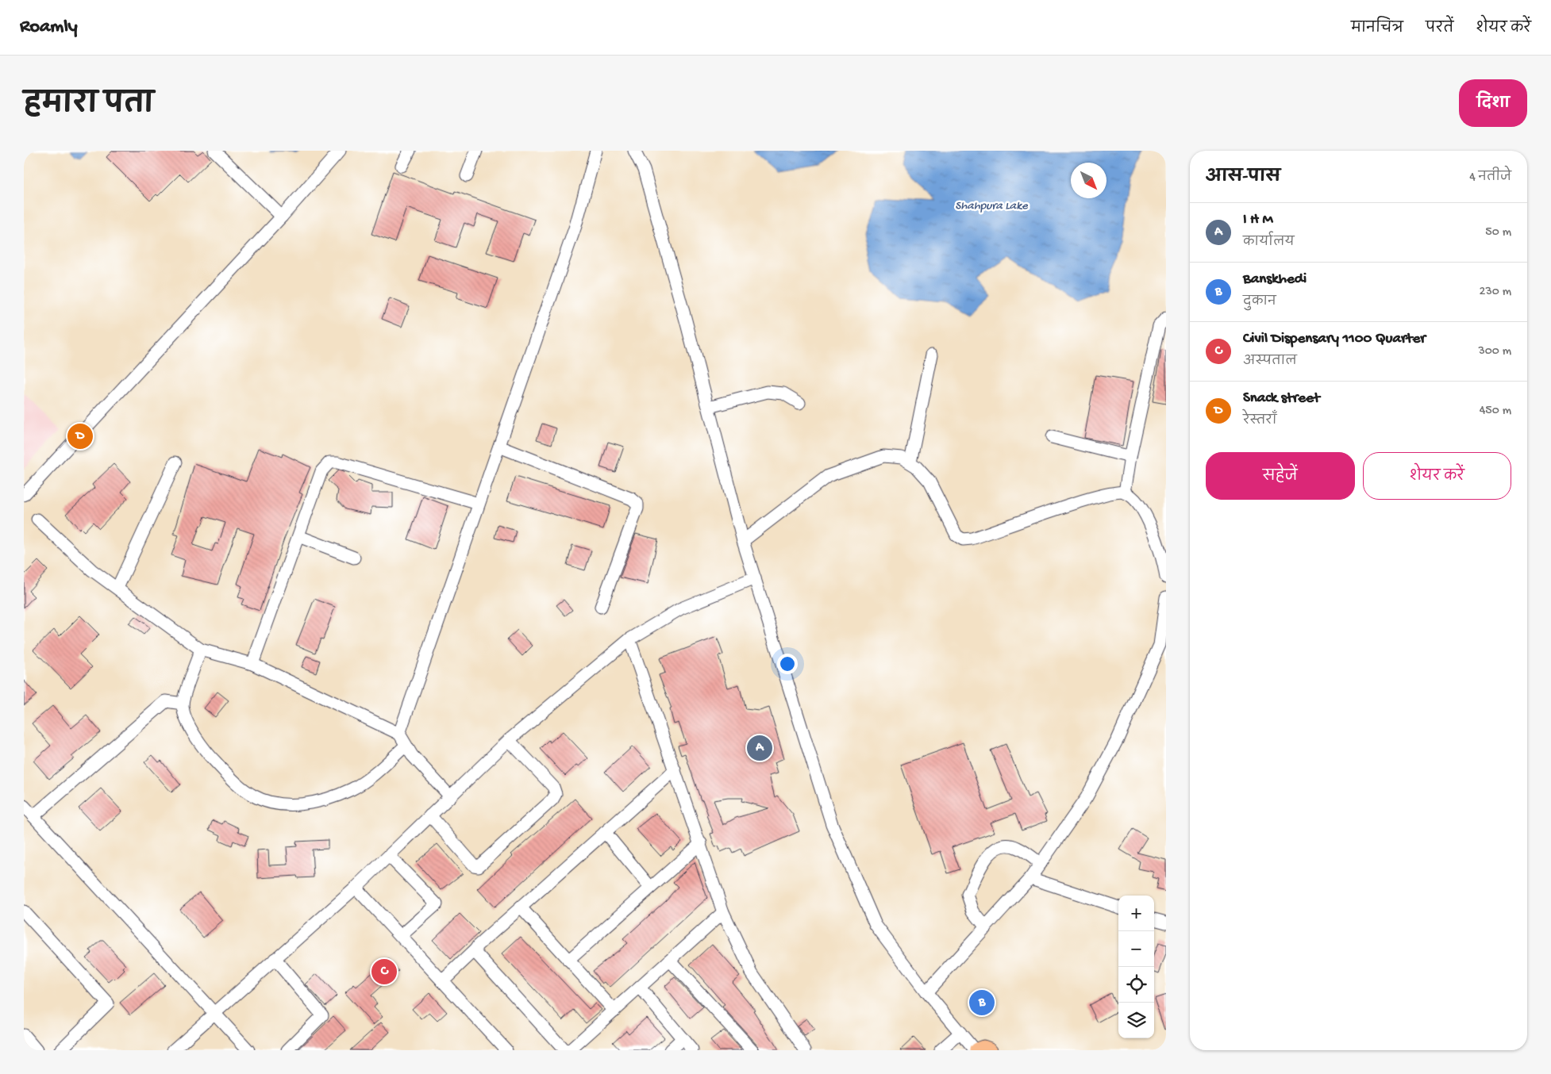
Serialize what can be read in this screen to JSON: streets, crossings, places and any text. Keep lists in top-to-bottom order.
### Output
{
  "water": ["Shahpura Lake"],
  "north": "bottom right",
  "page": {
    "header": "Roamly",
    "nav": ["मानचित्र", "परतें", "शेयर करें"],
    "title": "हमारा पता",
    "buttons": [
      "दिशा",
      ["सहेजें", "शेयर करें"]
    ],
    "heading": ["आस-पास", "4 नतीजे"],
    "list": [
      {
        "mark": "A",
        "name": "I H M",
        "note": "कार्यालय",
        "value": "50 m"
      },
      {
        "mark": "B",
        "name": "Banskhedi",
        "note": "दुकान",
        "value": "230 m"
      },
      {
        "mark": "C",
        "name": "Civil Dispensary 1100 Quarter",
        "note": "अस्पताल",
        "value": "300 m"
      },
      {
        "mark": "D",
        "name": "Snack street",
        "note": "रेस्तराँ",
        "value": "450 m"
      }
    ],
    "pins": [
      "D",
      "A",
      "C",
      "B"
    ],
    "map_buttons": ["+", "−"]
  }
}
